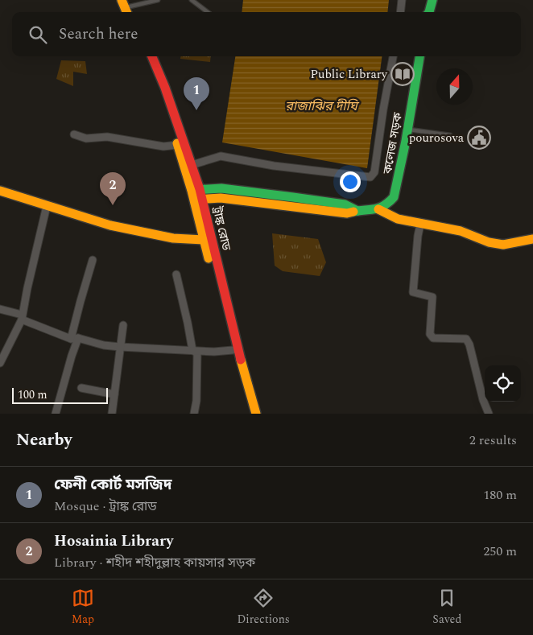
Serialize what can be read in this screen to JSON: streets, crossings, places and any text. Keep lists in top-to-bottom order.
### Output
{
  "streets": {
    "main road": ["কলেজ সড়ক", "ট্রাঙ্ক রোড"]
  },
  "water": ["রাজাঝির দীঘি"],
  "places": {
    "library": ["Public Library"],
    "public building": ["pourosova"]
  },
  "scale_bar": "100 m",
  "north": "top",
  "page": {
    "search": "Search here",
    "pins": ["1", "2"],
    "scale": "100 m",
    "heading": ["Nearby", "2 results"],
    "list": [
      {
        "mark": "1",
        "name": "ফেনী কোর্ট মসজিদ",
        "note": "Mosque · ট্রাঙ্ক রোড",
        "value": "180 m"
      },
      {
        "mark": "2",
        "name": "Hosainia Library",
        "note": "Library · শহীদ শহীদুল্লাহ কায়সার সড়ক",
        "value": "250 m"
      }
    ],
    "nav": ["Map", "Directions", "Saved"]
  }
}
